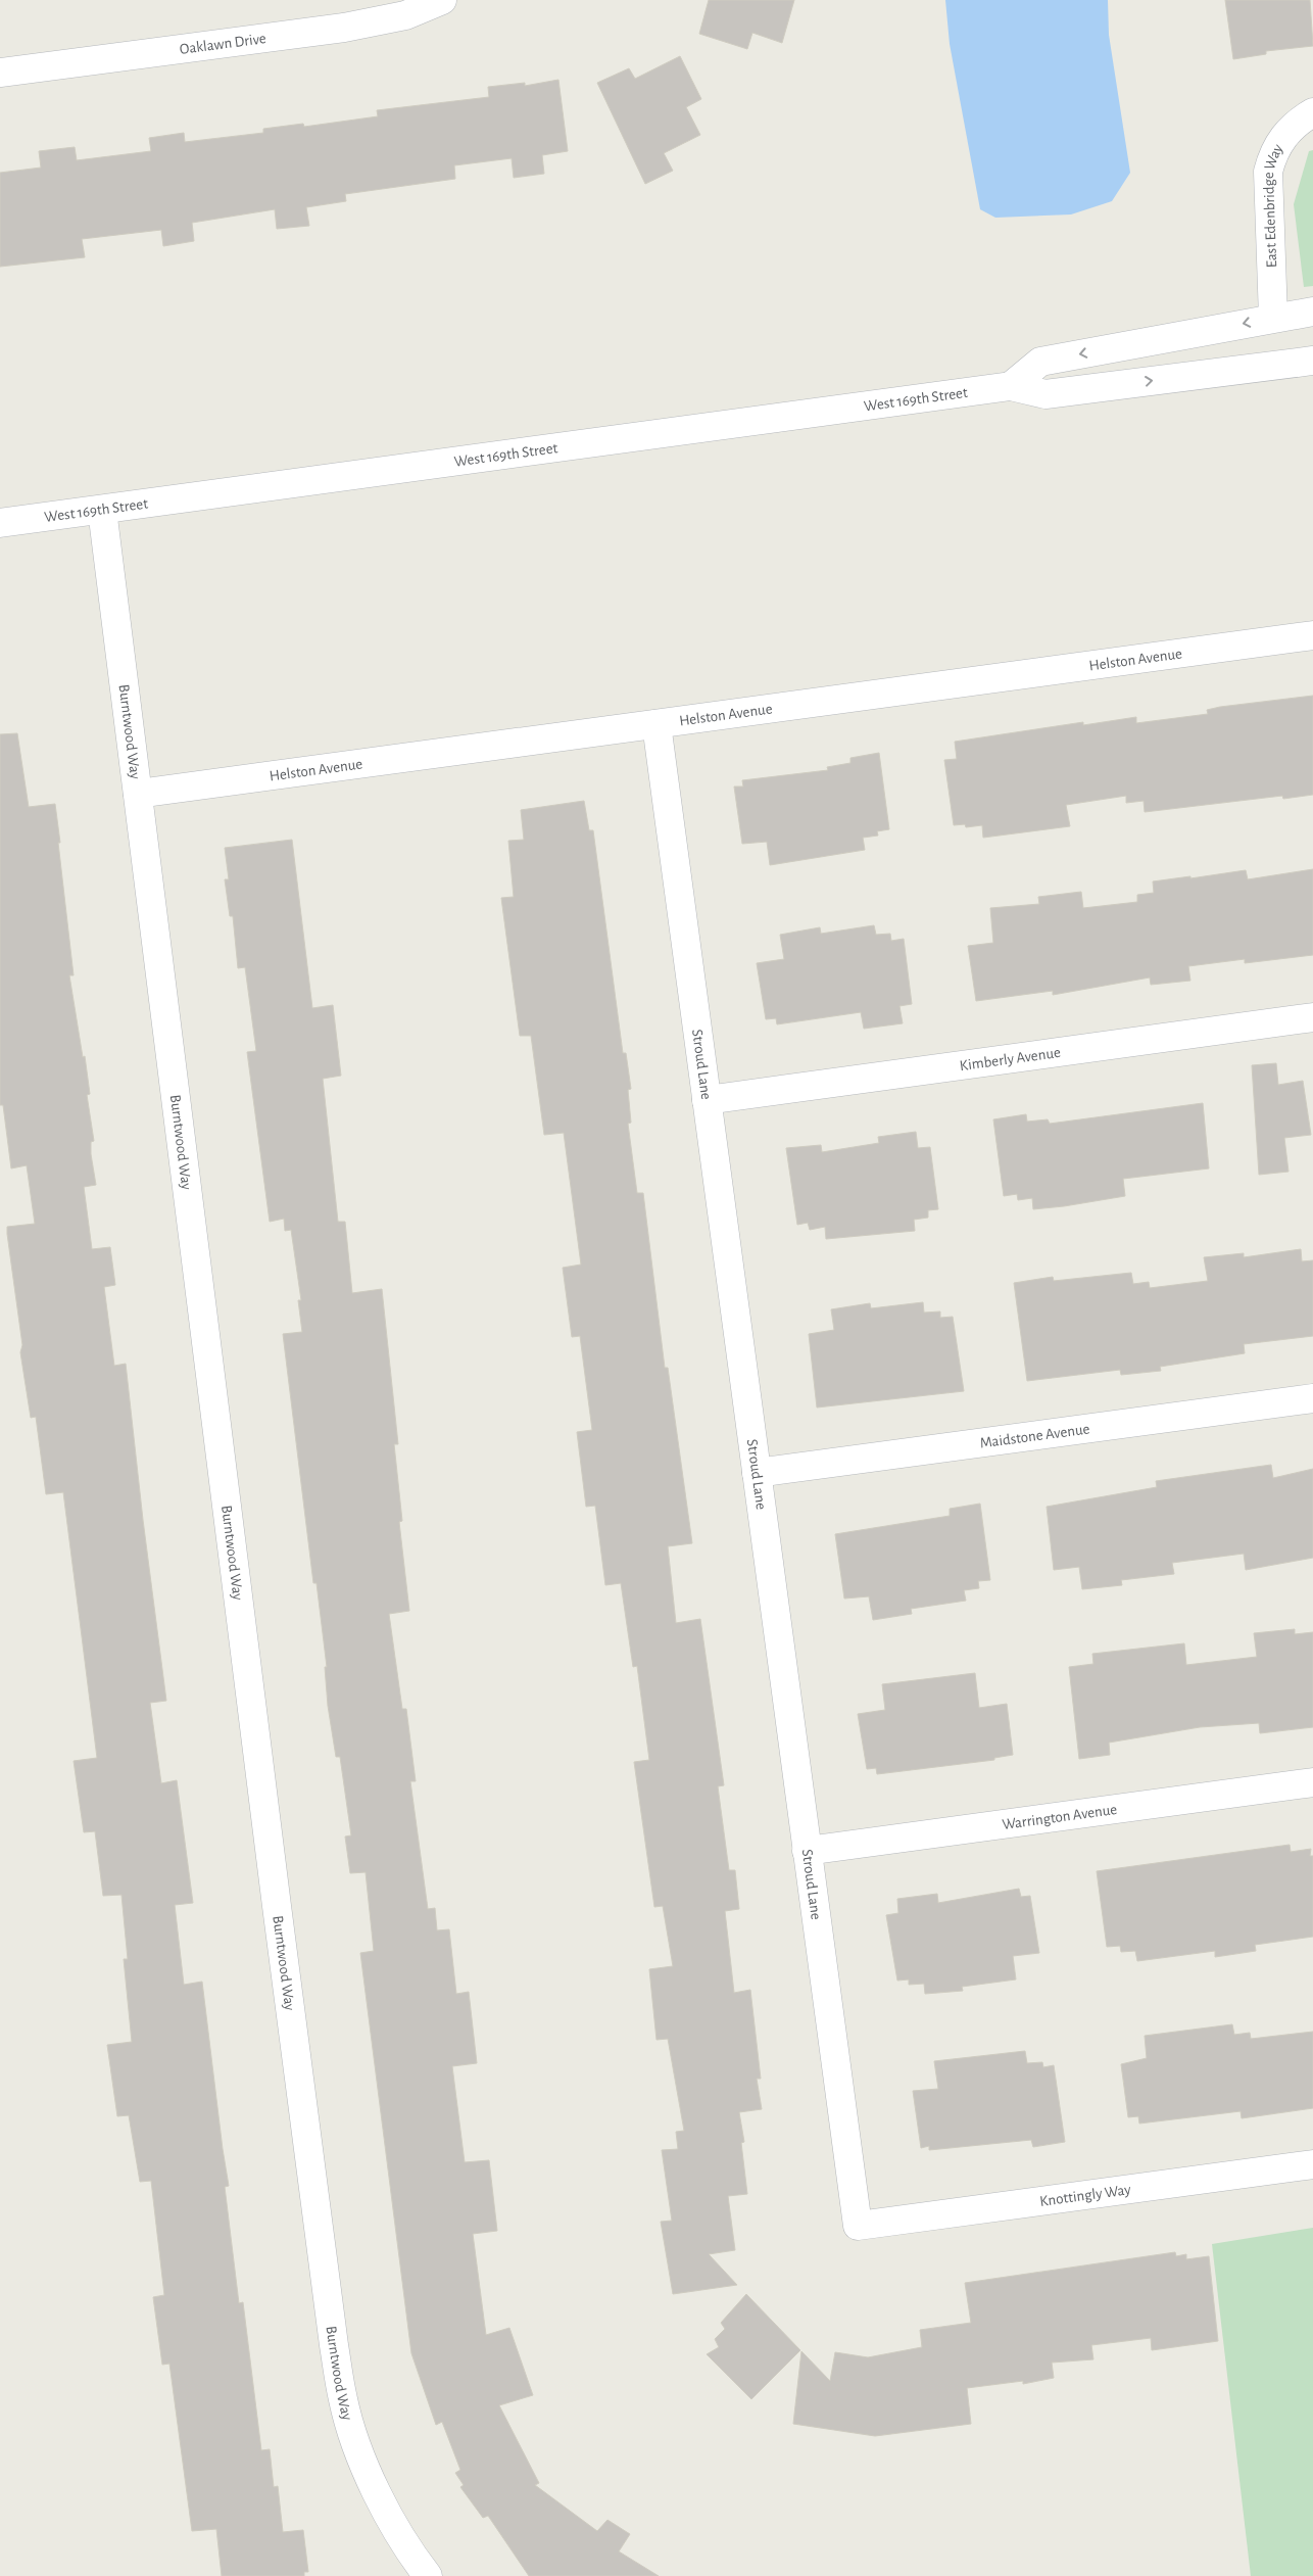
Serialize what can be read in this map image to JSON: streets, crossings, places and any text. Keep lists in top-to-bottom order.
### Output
{
  "streets": {
    "street": [
      "Oaklawn Drive",
      "East Edenbridge Way",
      "West 169th Street",
      "Helston Avenue",
      "Burntwood Way",
      "Kimberly Avenue",
      "Stroud Lane",
      "Maidstone Avenue",
      "Warrington Avenue",
      "Knottingly Way"
    ]
  },
  "crossings": [
    ["West 169th Street", "Burntwood Way"],
    ["Helston Avenue", "Burntwood Way"],
    ["Helston Avenue", "Stroud Lane"],
    ["Kimberly Avenue", "Stroud Lane"],
    ["Stroud Lane", "Maidstone Avenue"],
    ["Stroud Lane", "Warrington Avenue"],
    ["Stroud Lane", "Knottingly Way"]
  ]
}
